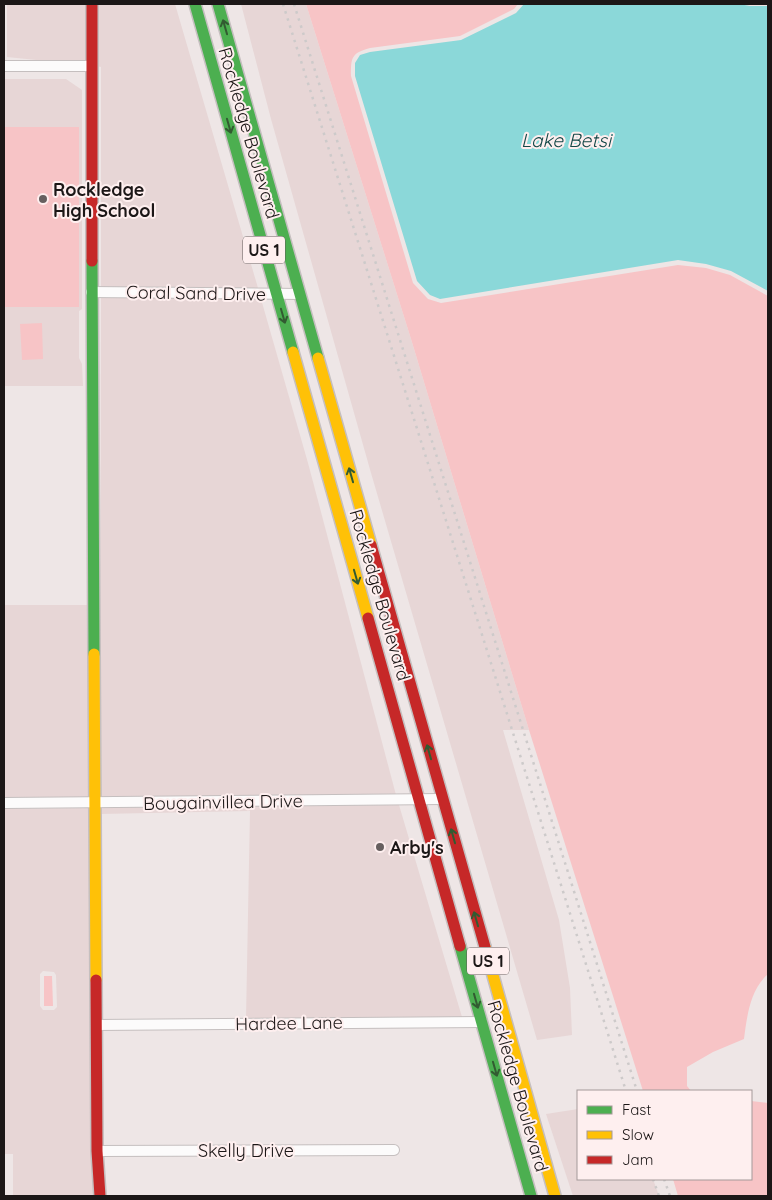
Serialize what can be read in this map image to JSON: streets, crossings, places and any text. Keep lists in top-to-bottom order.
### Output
{
  "streets": {
    "main road": ["Rockledge Boulevard", "US 1"],
    "street": [
      "Coral Sand Drive",
      "Bougainvillea Drive",
      "Hardee Lane",
      "Skelly Drive"
    ]
  },
  "crossings": [
    ["Rockledge Boulevard", "Coral Sand Drive"],
    ["Rockledge Boulevard", "Bougainvillea Drive"],
    ["Rockledge Boulevard", "Hardee Lane"]
  ],
  "water": ["Lake Betsi"],
  "places": ["Rockledge High School", "Arby's"],
  "legend": ["Fast", "Slow", "Jam"]
}
